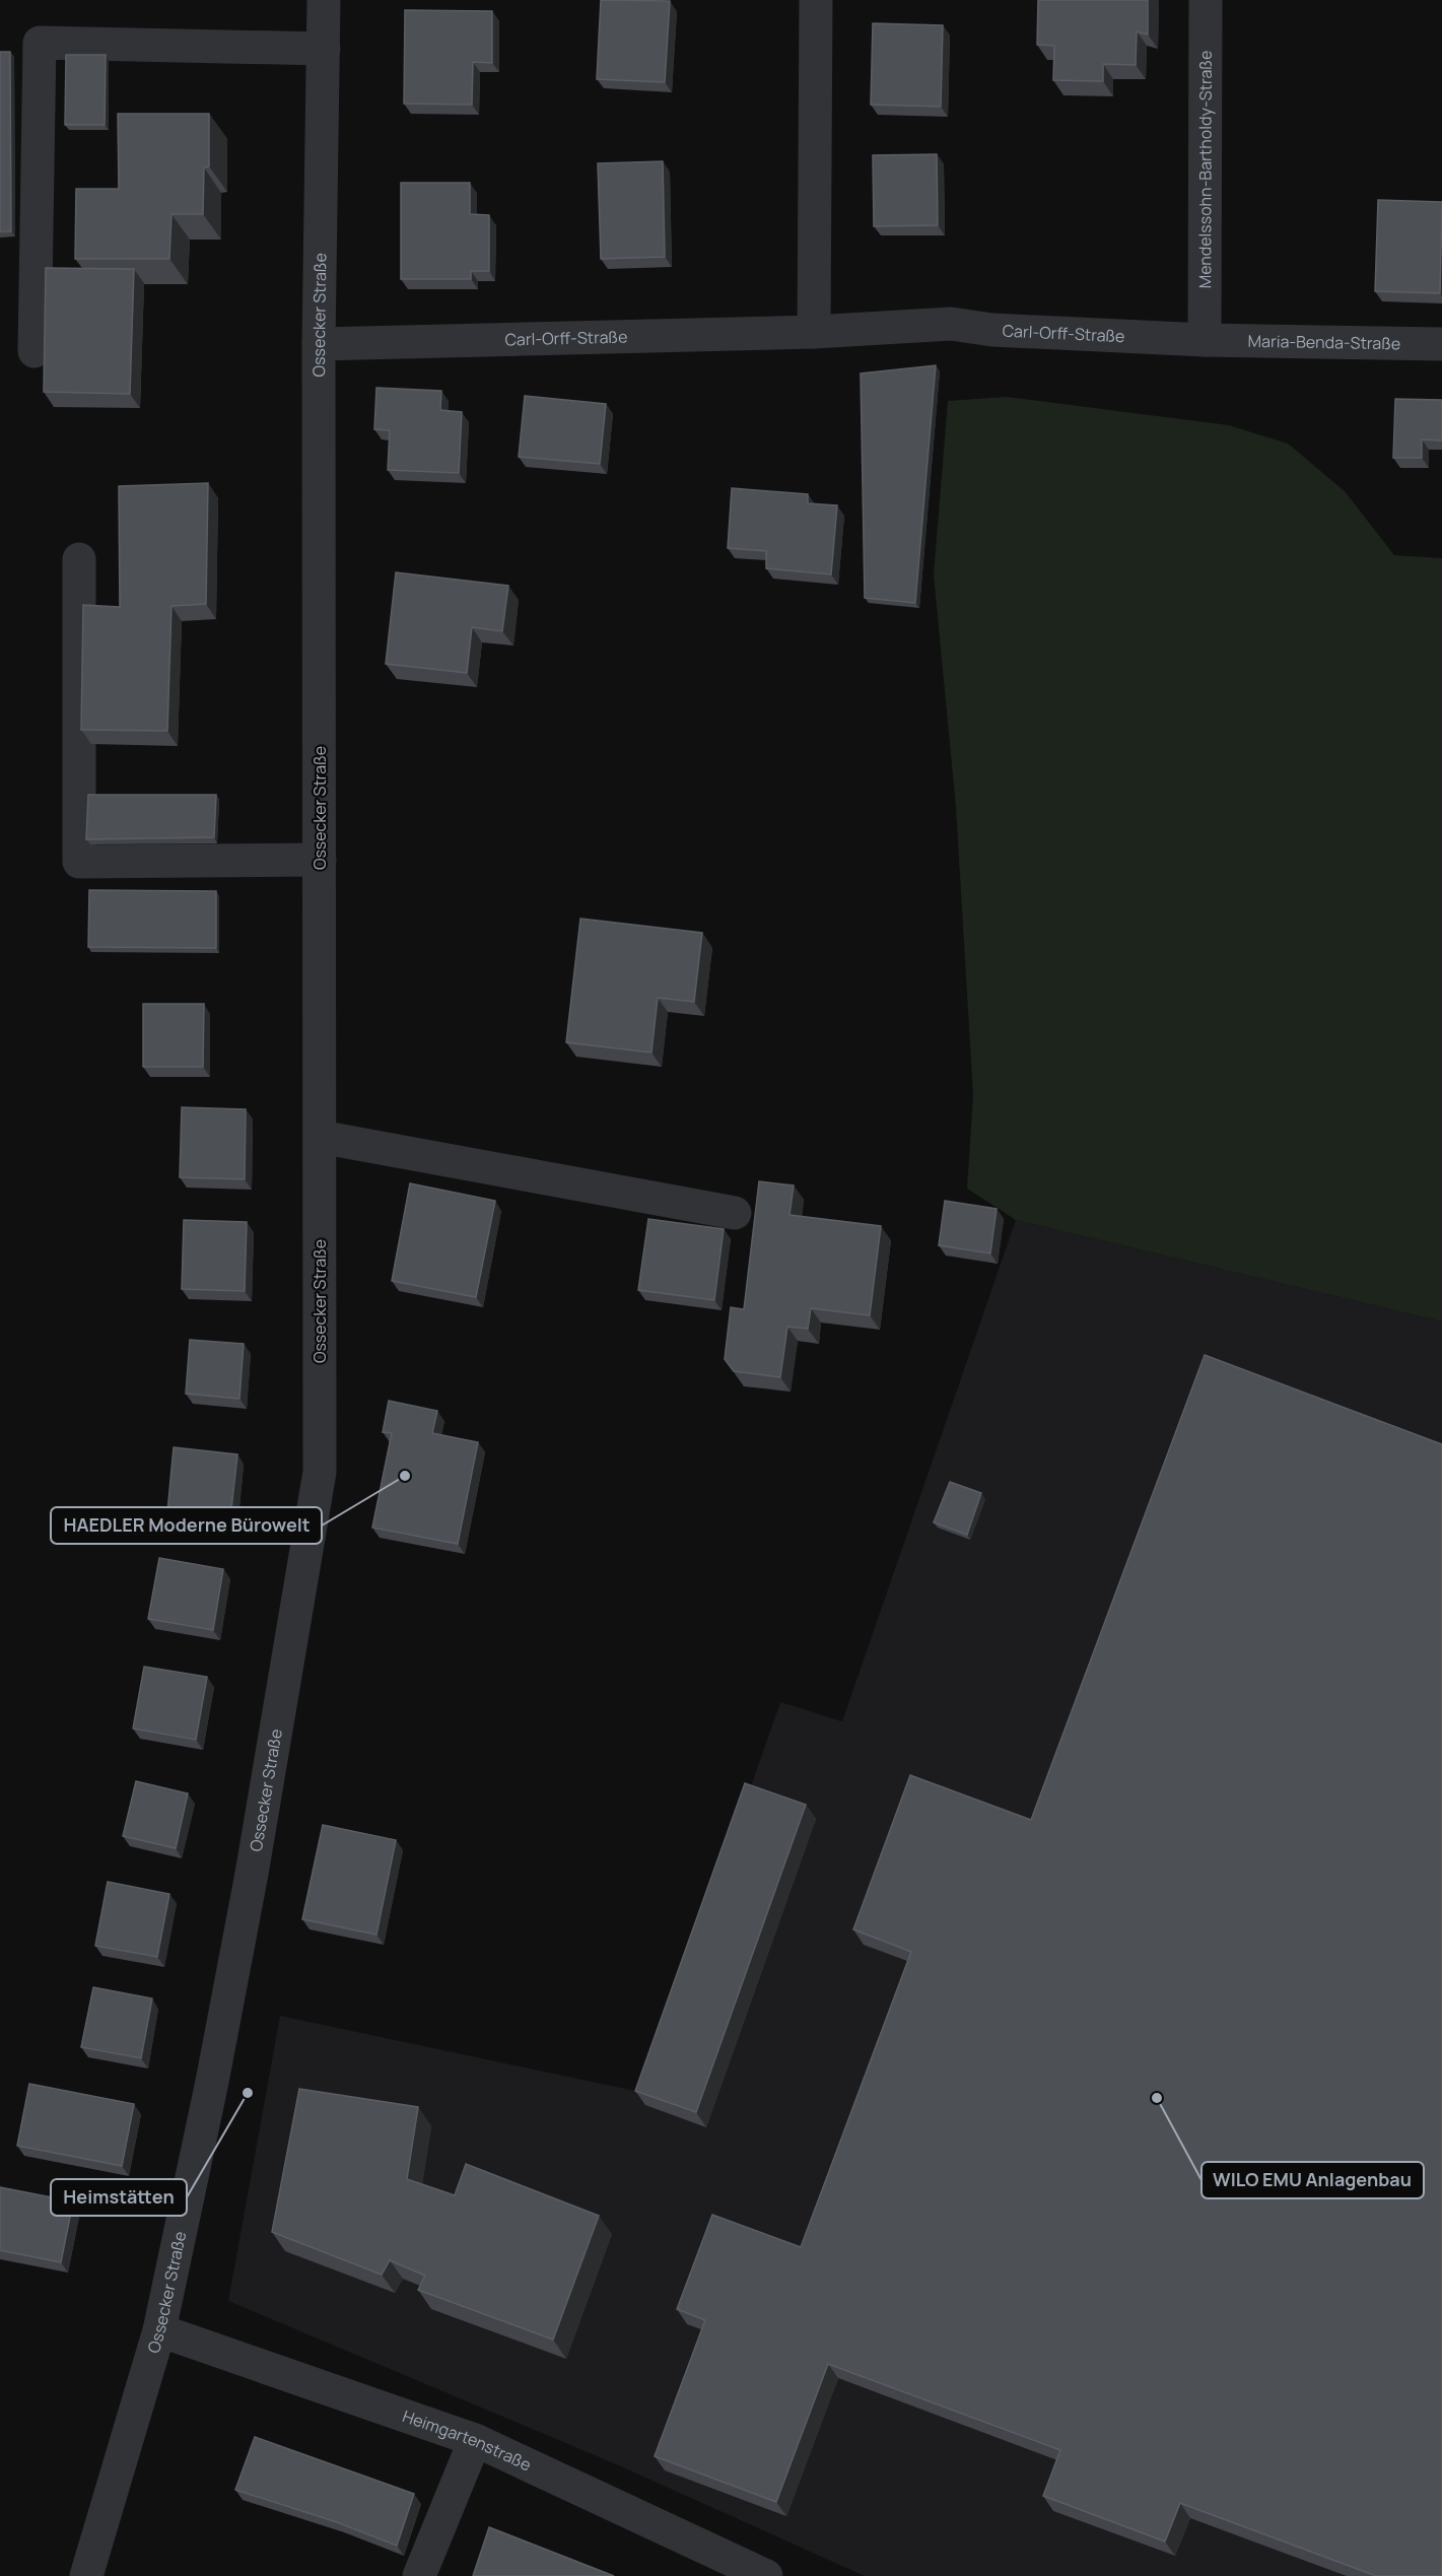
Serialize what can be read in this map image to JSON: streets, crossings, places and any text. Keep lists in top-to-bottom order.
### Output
{
  "streets": {
    "street": [
      "Mendelssohn-Bartholdy-Straße",
      "Ossecker Straße",
      "Carl-Orff-Straße",
      "Maria-Benda-Straße",
      "Heimgartenstraße"
    ]
  },
  "crossings": [
    ["Mendelssohn-Bartholdy-Straße", "Carl-Orff-Straße"],
    ["Mendelssohn-Bartholdy-Straße", "Maria-Benda-Straße"],
    ["Ossecker Straße", "Carl-Orff-Straße"],
    ["Ossecker Straße", "Heimgartenstraße"],
    ["Carl-Orff-Straße", "Maria-Benda-Straße"]
  ],
  "places": ["HAEDLER Moderne Bürowelt", "Heimstätten", "WILO EMU Anlagenbau"]
}
